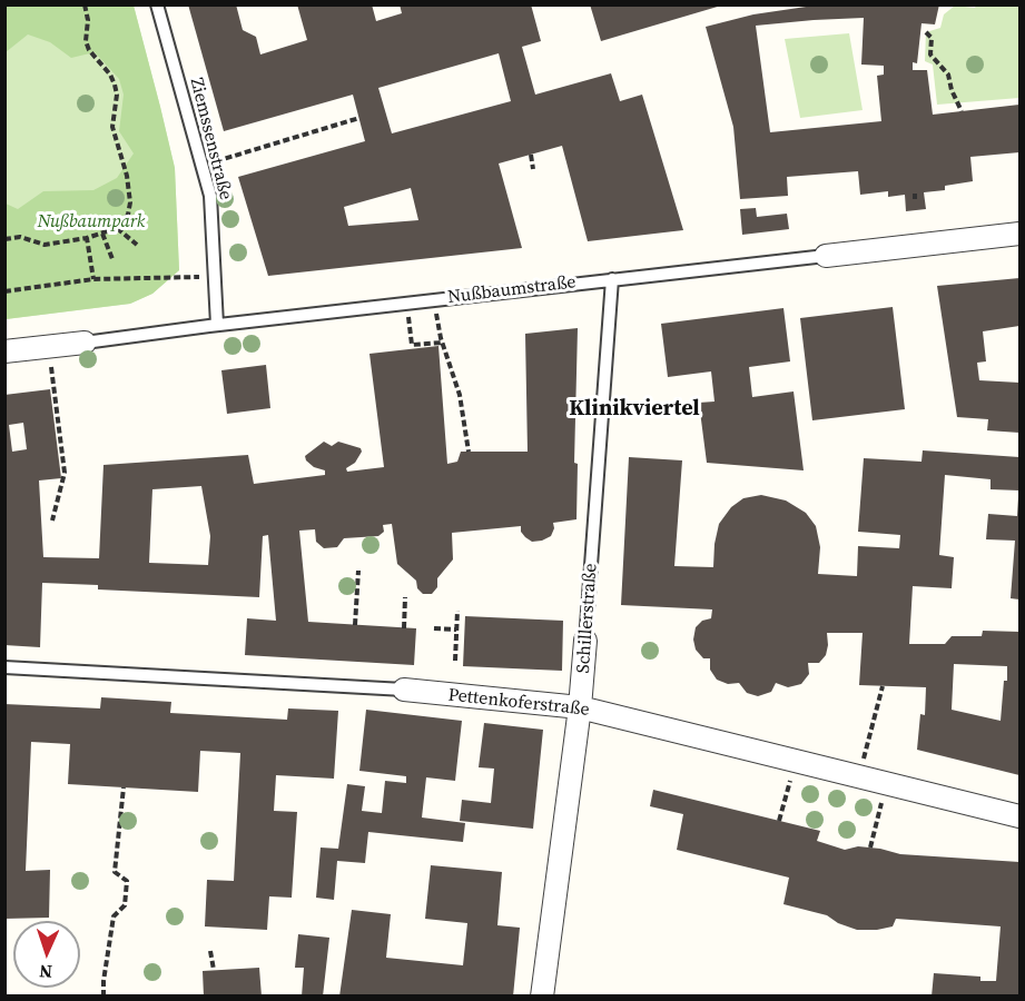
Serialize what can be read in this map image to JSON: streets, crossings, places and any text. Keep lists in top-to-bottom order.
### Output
{
  "streets": {
    "street": ["Nußbaumstraße", "Schillerstraße", "Pettenkoferstraße"],
    "lane": ["Ziemssenstraße"]
  },
  "crossings": [
    ["Ziemssenstraße", "Nußbaumstraße"],
    ["Nußbaumstraße", "Schillerstraße"],
    ["Schillerstraße", "Pettenkoferstraße"]
  ],
  "districts": ["Klinikviertel"],
  "parks": ["Nußbaumpark"],
  "north": "bottom"
}
